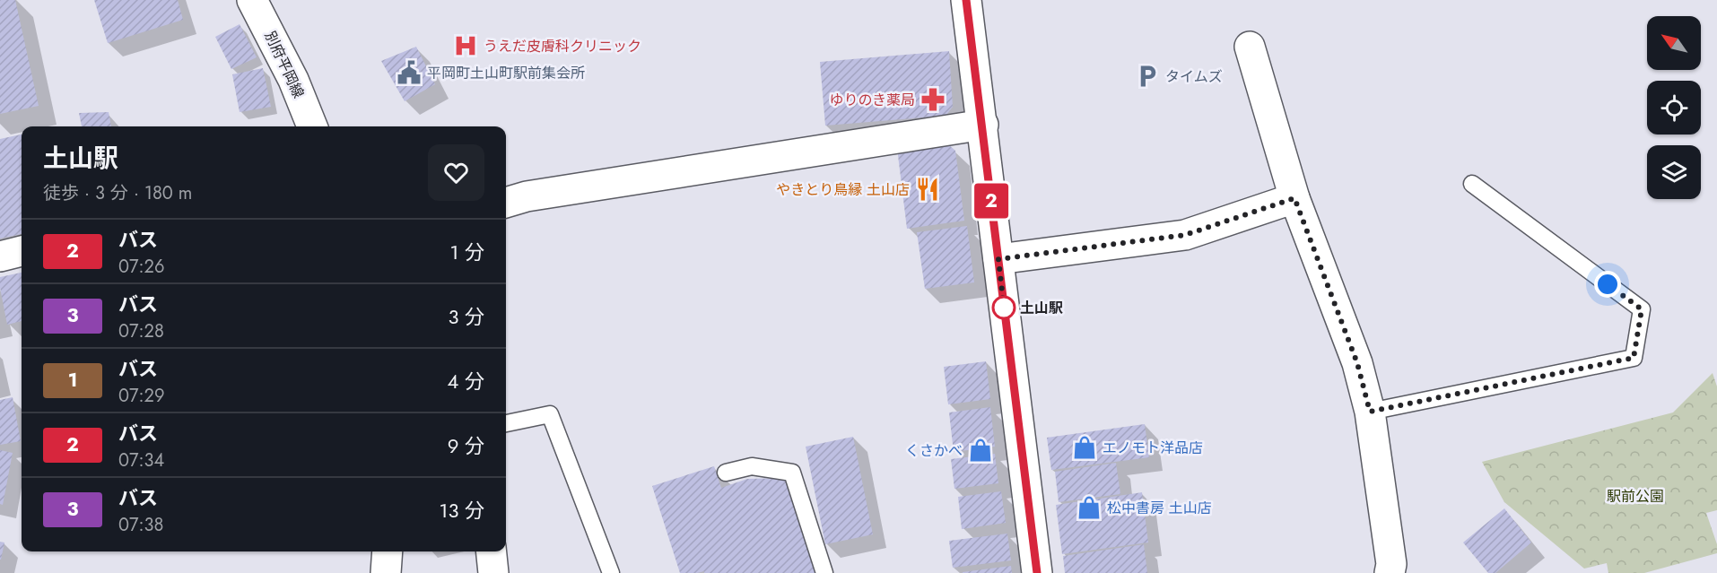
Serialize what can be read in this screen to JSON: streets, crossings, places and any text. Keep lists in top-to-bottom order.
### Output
{
  "streets": {
    "street": ["別府平岡線"]
  },
  "parks": ["駅前公園"],
  "places": {
    "hospital": ["うえだ皮膚科クリニック"],
    "public building": ["平岡町土山町駅前集会所"],
    "parking": ["タイムズ"],
    "pharmacy": ["ゆりのき薬局"],
    "restaurant": ["やきとり鳥縁 土山店"],
    "other": ["土山駅"],
    "shop": ["エノモト洋品店", "くさかべ", "松中書房 土山店"]
  },
  "lines": ["bus line 2"],
  "north": "top left",
  "page": {
    "on_map": "2",
    "heading": ["土山駅", "徒歩 · 3 分 · 180 m"],
    "list": [
      {
        "mark": "2",
        "name": "バス",
        "note": "07:26",
        "value": "1 分"
      },
      {
        "mark": "3",
        "name": "バス",
        "note": "07:28",
        "value": "3 分"
      },
      {
        "mark": "1",
        "name": "バス",
        "note": "07:29",
        "value": "4 分"
      },
      {
        "mark": "2",
        "name": "バス",
        "note": "07:34",
        "value": "9 分"
      },
      {
        "mark": "3",
        "name": "バス",
        "note": "07:38",
        "value": "13 分"
      }
    ]
  }
}
